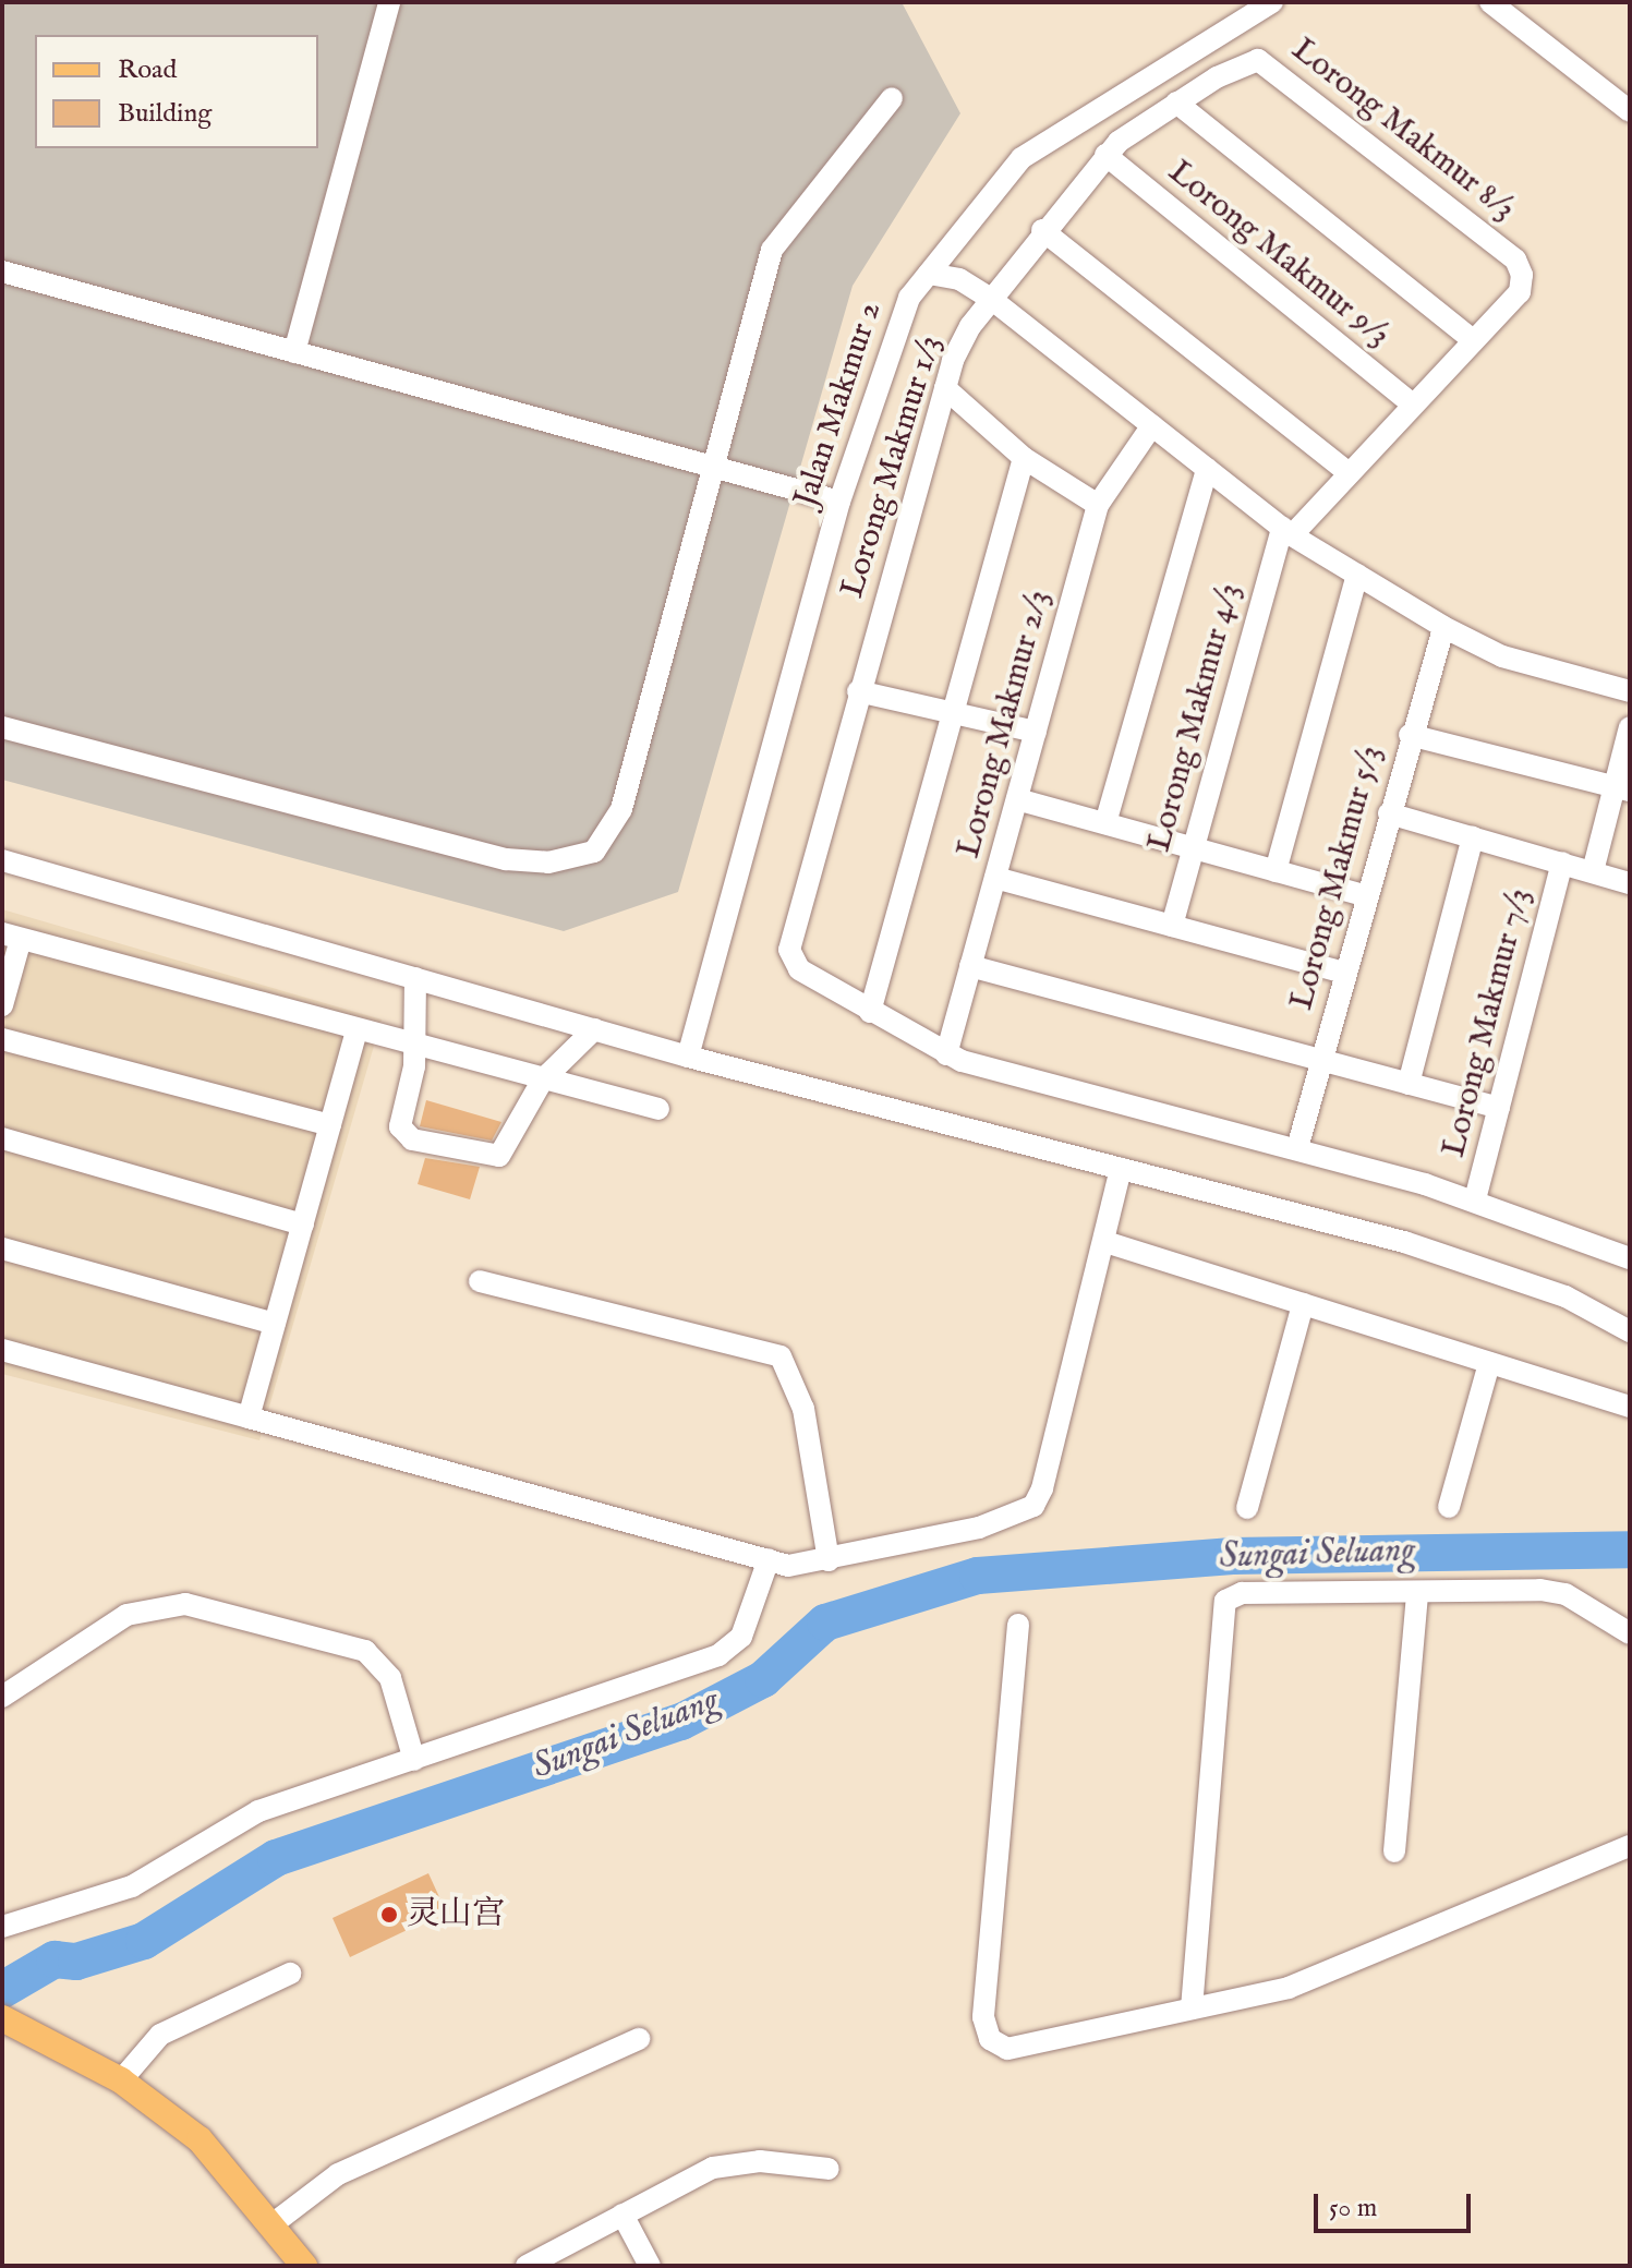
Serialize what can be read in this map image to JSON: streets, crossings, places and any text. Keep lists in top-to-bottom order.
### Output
{
  "streets": {
    "street": [
      "Lorong Makmur 8/3",
      "Lorong Makmur 9/3",
      "Jalan Makmur 2",
      "Lorong Makmur 1/3",
      "Lorong Makmur 4/3",
      "Lorong Makmur 2/3",
      "Lorong Makmur 5/3",
      "Lorong Makmur 7/3"
    ]
  },
  "crossings": [
    ["Lorong Makmur 8/3", "Lorong Makmur 1/3"],
    ["Lorong Makmur 9/3", "Lorong Makmur 1/3"]
  ],
  "water": ["Sungai Seluang"],
  "places": ["灵山宫"],
  "legend": ["Road", "Building"],
  "scale_bar": "50 m"
}
